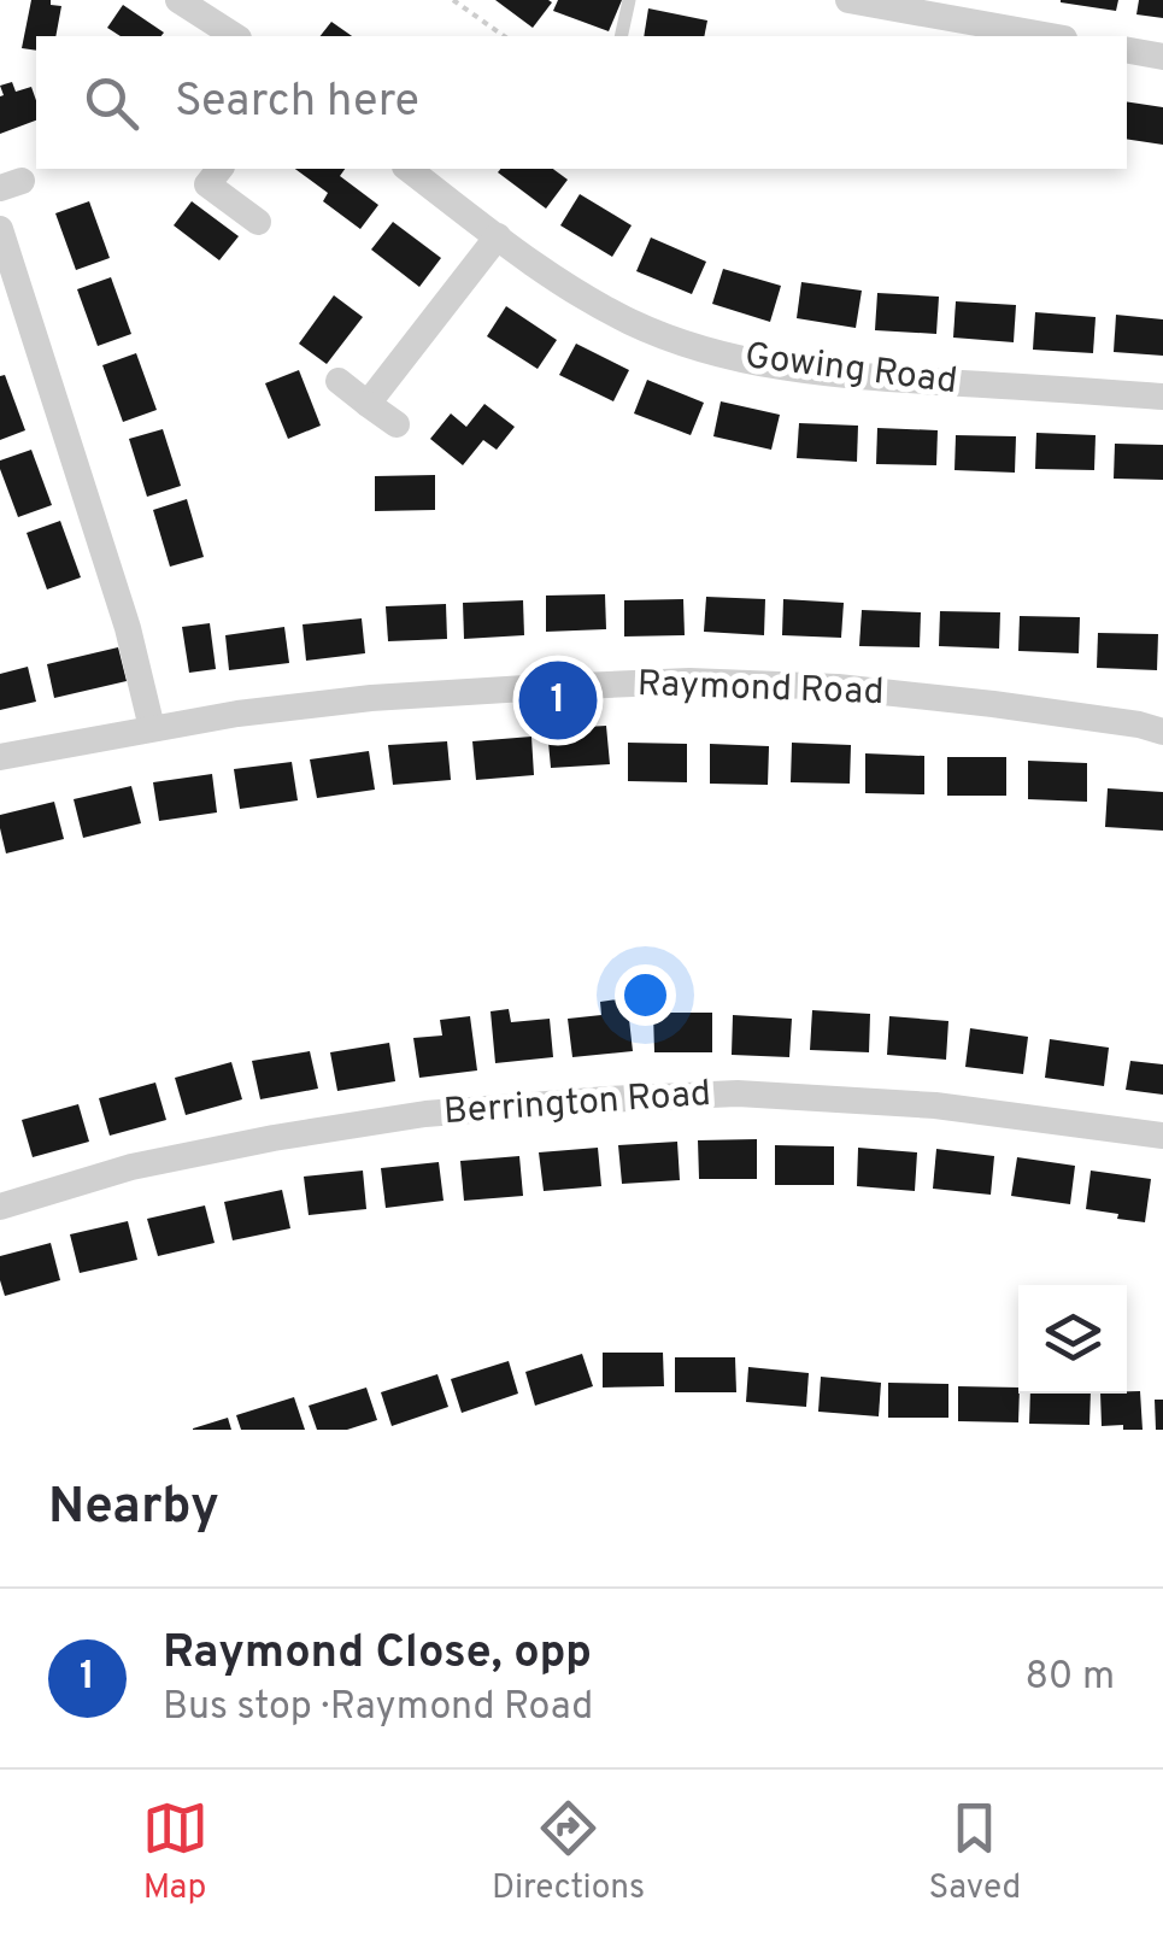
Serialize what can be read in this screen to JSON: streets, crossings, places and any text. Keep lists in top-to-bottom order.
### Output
{
  "streets": {
    "street": ["Gowing Road", "Raymond Road", "Berrington Road"]
  },
  "page": {
    "search": "Search here",
    "pins": "1",
    "heading": "Nearby",
    "list": [
      {
        "mark": "1",
        "name": "Raymond Close, opp",
        "note": "Bus stop · Raymond Road",
        "value": "80 m"
      }
    ],
    "nav": ["Map", "Directions", "Saved"]
  }
}
